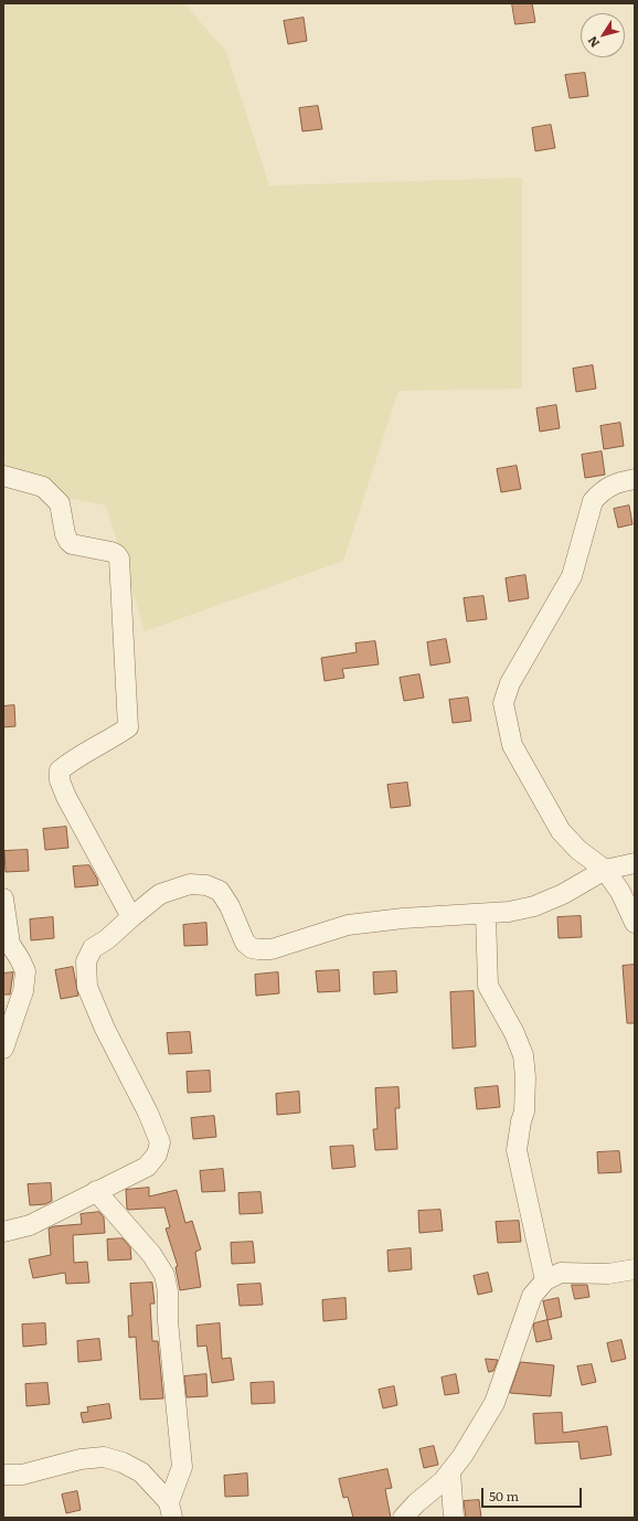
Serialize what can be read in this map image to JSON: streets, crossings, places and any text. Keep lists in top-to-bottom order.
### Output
{
  "scale_bar": "50 m",
  "north": "bottom left"
}
